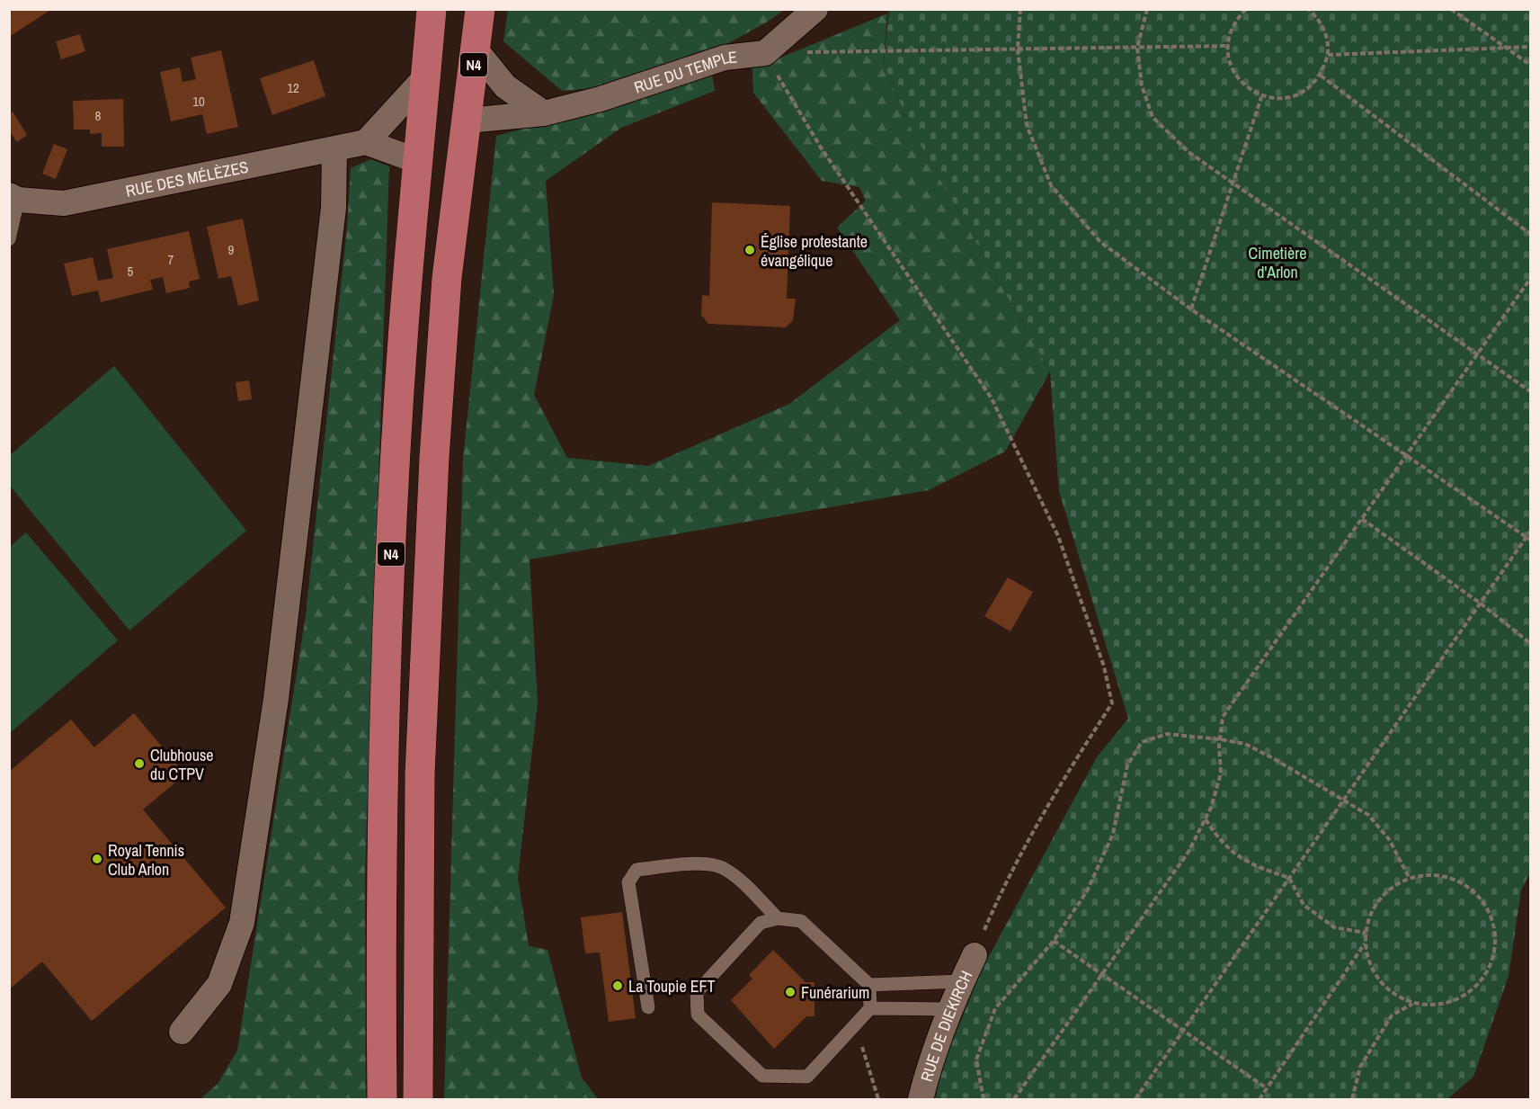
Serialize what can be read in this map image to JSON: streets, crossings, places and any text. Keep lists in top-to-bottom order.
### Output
{
  "streets": {
    "main road": ["N4"],
    "street": ["RUE DU TEMPLE", "RUE DES MÉLÈZES", "RUE DE DIEKIRCH"]
  },
  "crossings": [
    ["N4", "RUE DU TEMPLE"]
  ],
  "parks": ["Cimetière d'Arlon"],
  "places": [
    "Église protestante évangélique",
    "Clubhouse du CTPV",
    "Royal Tennis Club Arlon",
    "La Toupie EFT",
    "Funérarium"
  ],
  "house_numbers": [
    "12",
    "10",
    "8",
    "9",
    "7",
    "5"
  ]
}
